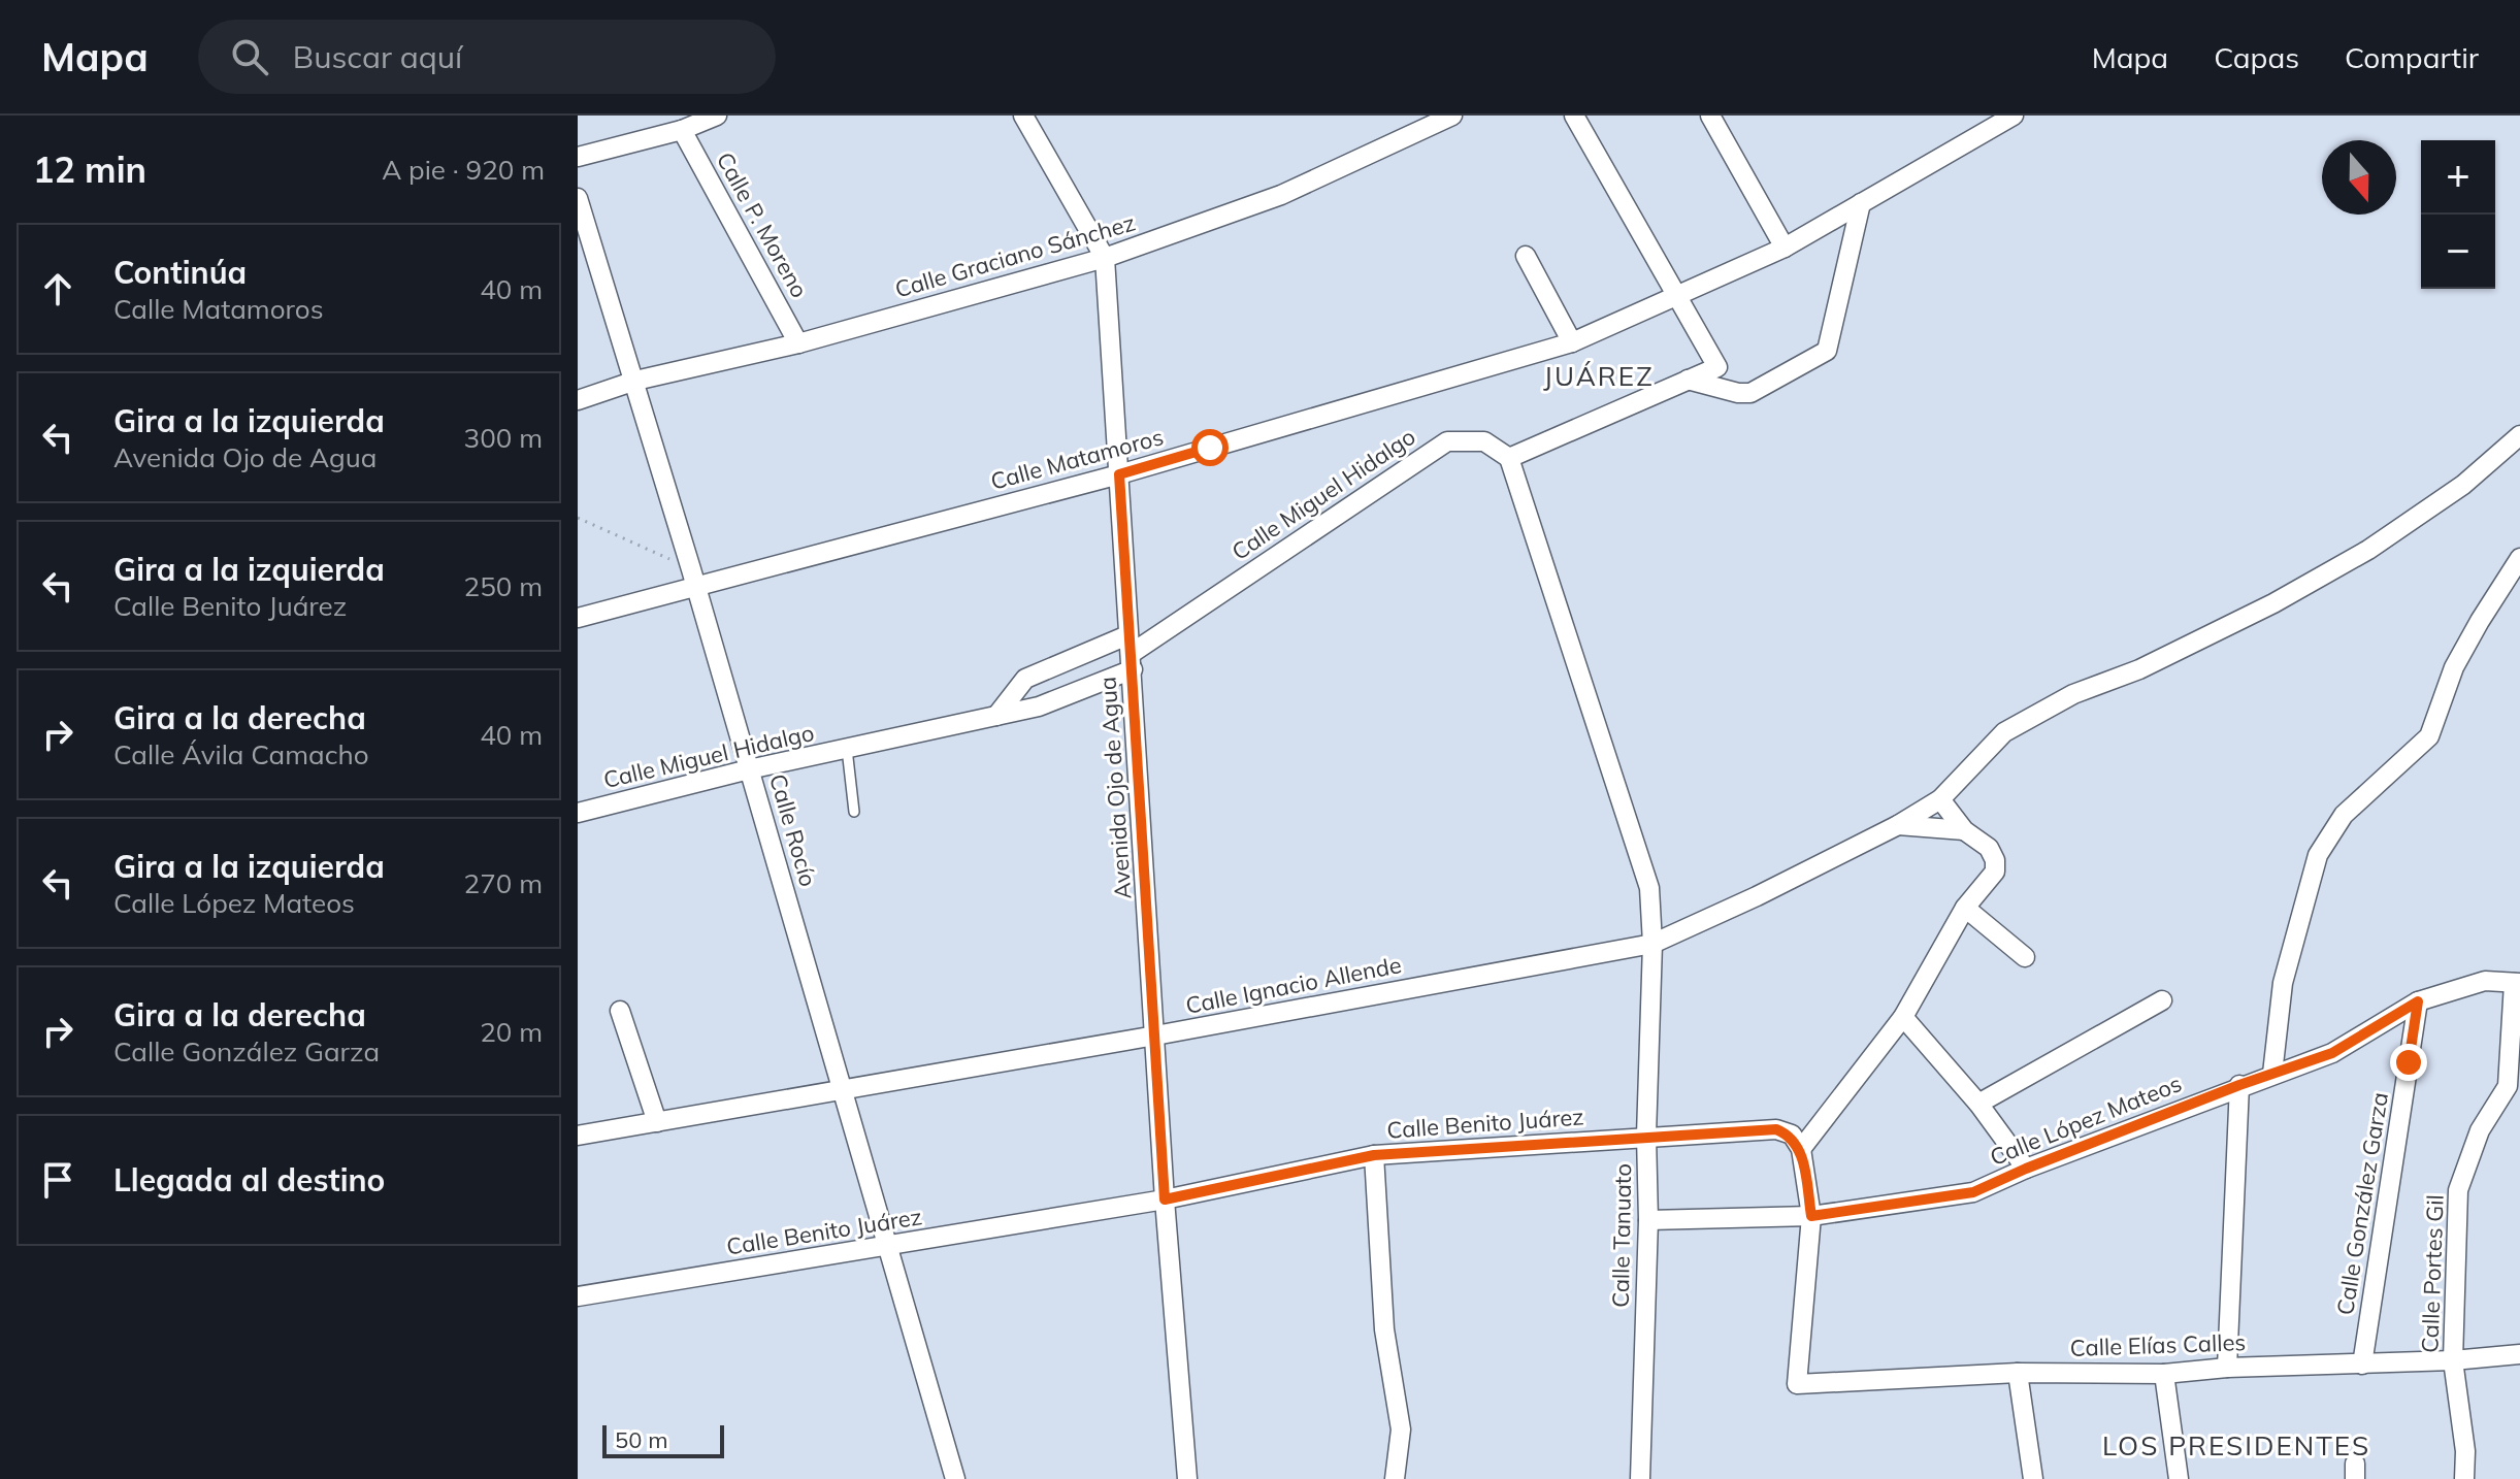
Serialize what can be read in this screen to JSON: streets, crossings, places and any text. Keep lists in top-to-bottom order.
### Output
{
  "streets": {
    "street": [
      "Calle P. Moreno",
      "Calle Graciano Sánchez",
      "Calle Matamoros",
      "Calle Miguel Hidalgo",
      "Avenida Ojo de Agua",
      "Calle Rocío",
      "Calle Ignacio Allende",
      "Calle López Mateos",
      "Calle Benito Juárez",
      "Calle González Garza",
      "Calle Tanuato",
      "Calle Portes Gil",
      "Calle Elías Calles"
    ]
  },
  "crossings": [
    ["Calle P. Moreno", "Calle Graciano Sánchez"],
    ["Calle Graciano Sánchez", "Avenida Ojo de Agua"],
    ["Calle Graciano Sánchez", "Calle Rocío"],
    ["Calle Matamoros", "Avenida Ojo de Agua"],
    ["Calle Matamoros", "Calle Rocío"],
    ["Calle Miguel Hidalgo", "Avenida Ojo de Agua"],
    ["Calle Miguel Hidalgo", "Calle Rocío"],
    ["Calle Miguel Hidalgo", "Calle Tanuato"],
    ["Avenida Ojo de Agua", "Calle Ignacio Allende"],
    ["Avenida Ojo de Agua", "Calle Benito Juárez"],
    ["Calle Rocío", "Calle Ignacio Allende"],
    ["Calle Rocío", "Calle Benito Juárez"],
    ["Calle Ignacio Allende", "Calle Tanuato"],
    ["Calle López Mateos", "Calle González Garza"],
    ["Calle López Mateos", "Calle Tanuato"],
    ["Calle López Mateos", "Calle Portes Gil"],
    ["Calle López Mateos", "Calle Elías Calles"],
    ["Calle Benito Juárez", "Calle Tanuato"],
    ["Calle González Garza", "Calle Elías Calles"],
    ["Calle Portes Gil", "Calle Elías Calles"]
  ],
  "districts": ["JUÁREZ", "LOS PRESIDENTES"],
  "scale_bar": "50 m",
  "north": "bottom",
  "page": {
    "header": "Mapa",
    "search": "Buscar aquí",
    "nav": ["Mapa", "Capas", "Compartir"],
    "heading": ["12 min", "A pie · 920 m"],
    "map_buttons": ["+", "−"],
    "list": [
      ["Continúa", "Calle Matamoros", "40 m"],
      ["Gira a la izquierda", "Avenida Ojo de Agua", "300 m"],
      ["Gira a la izquierda", "Calle Benito Juárez", "250 m"],
      ["Gira a la derecha", "Calle Ávila Camacho", "40 m"],
      ["Gira a la izquierda", "Calle López Mateos", "270 m"],
      ["Gira a la derecha", "Calle González Garza", "20 m"],
      "Llegada al destino"
    ],
    "scale": "50 m"
  }
}
